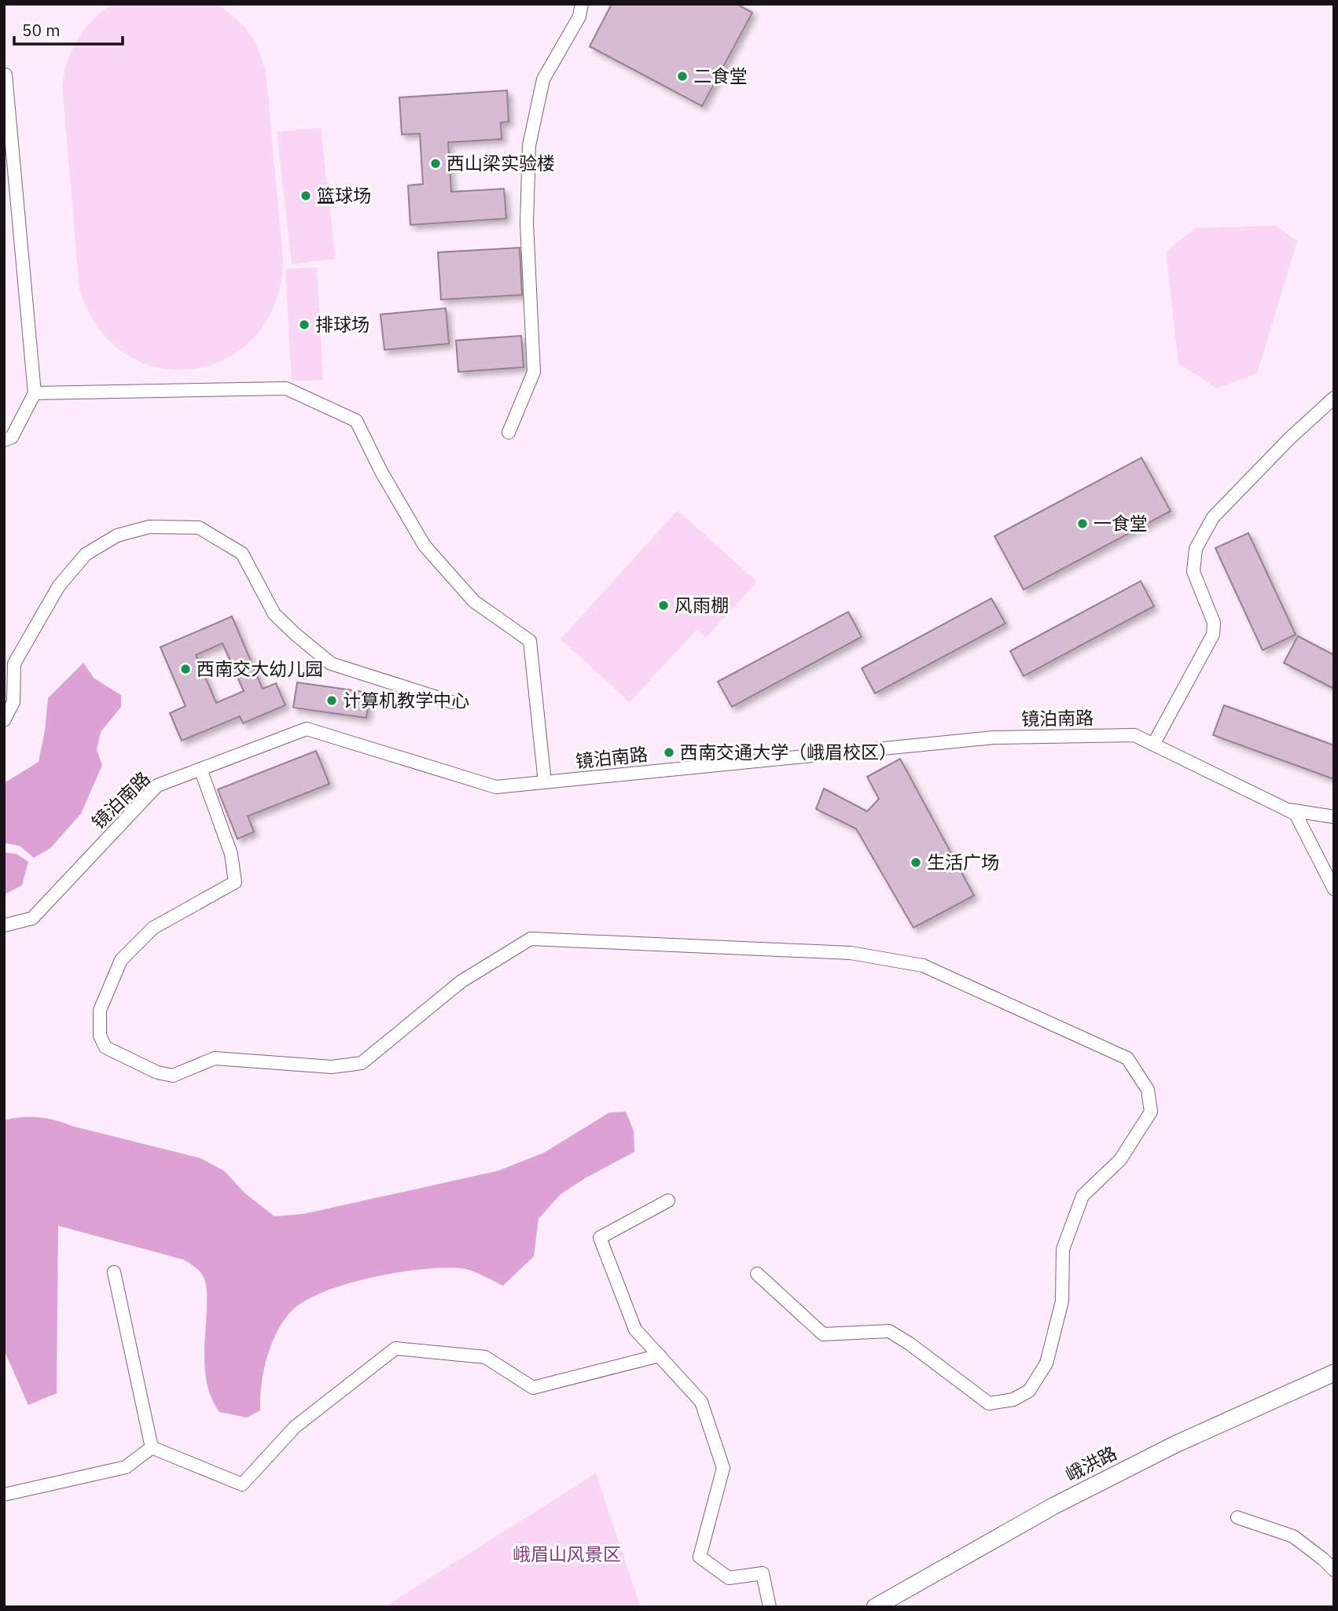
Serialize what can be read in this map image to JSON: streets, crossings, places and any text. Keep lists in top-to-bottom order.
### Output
{
  "streets": {
    "main road": ["峨洪路"],
    "street": ["镜泊南路"]
  },
  "parks": ["峨眉山风景区"],
  "places": [
    "二食堂",
    "西山梁实验楼",
    "篮球场",
    "排球场",
    "一食堂",
    "风雨棚",
    "西南交大幼儿园",
    "计算机教学中心",
    "西南交通大学（峨眉校区）",
    "生活广场"
  ],
  "scale_bar": "50 m"
}
